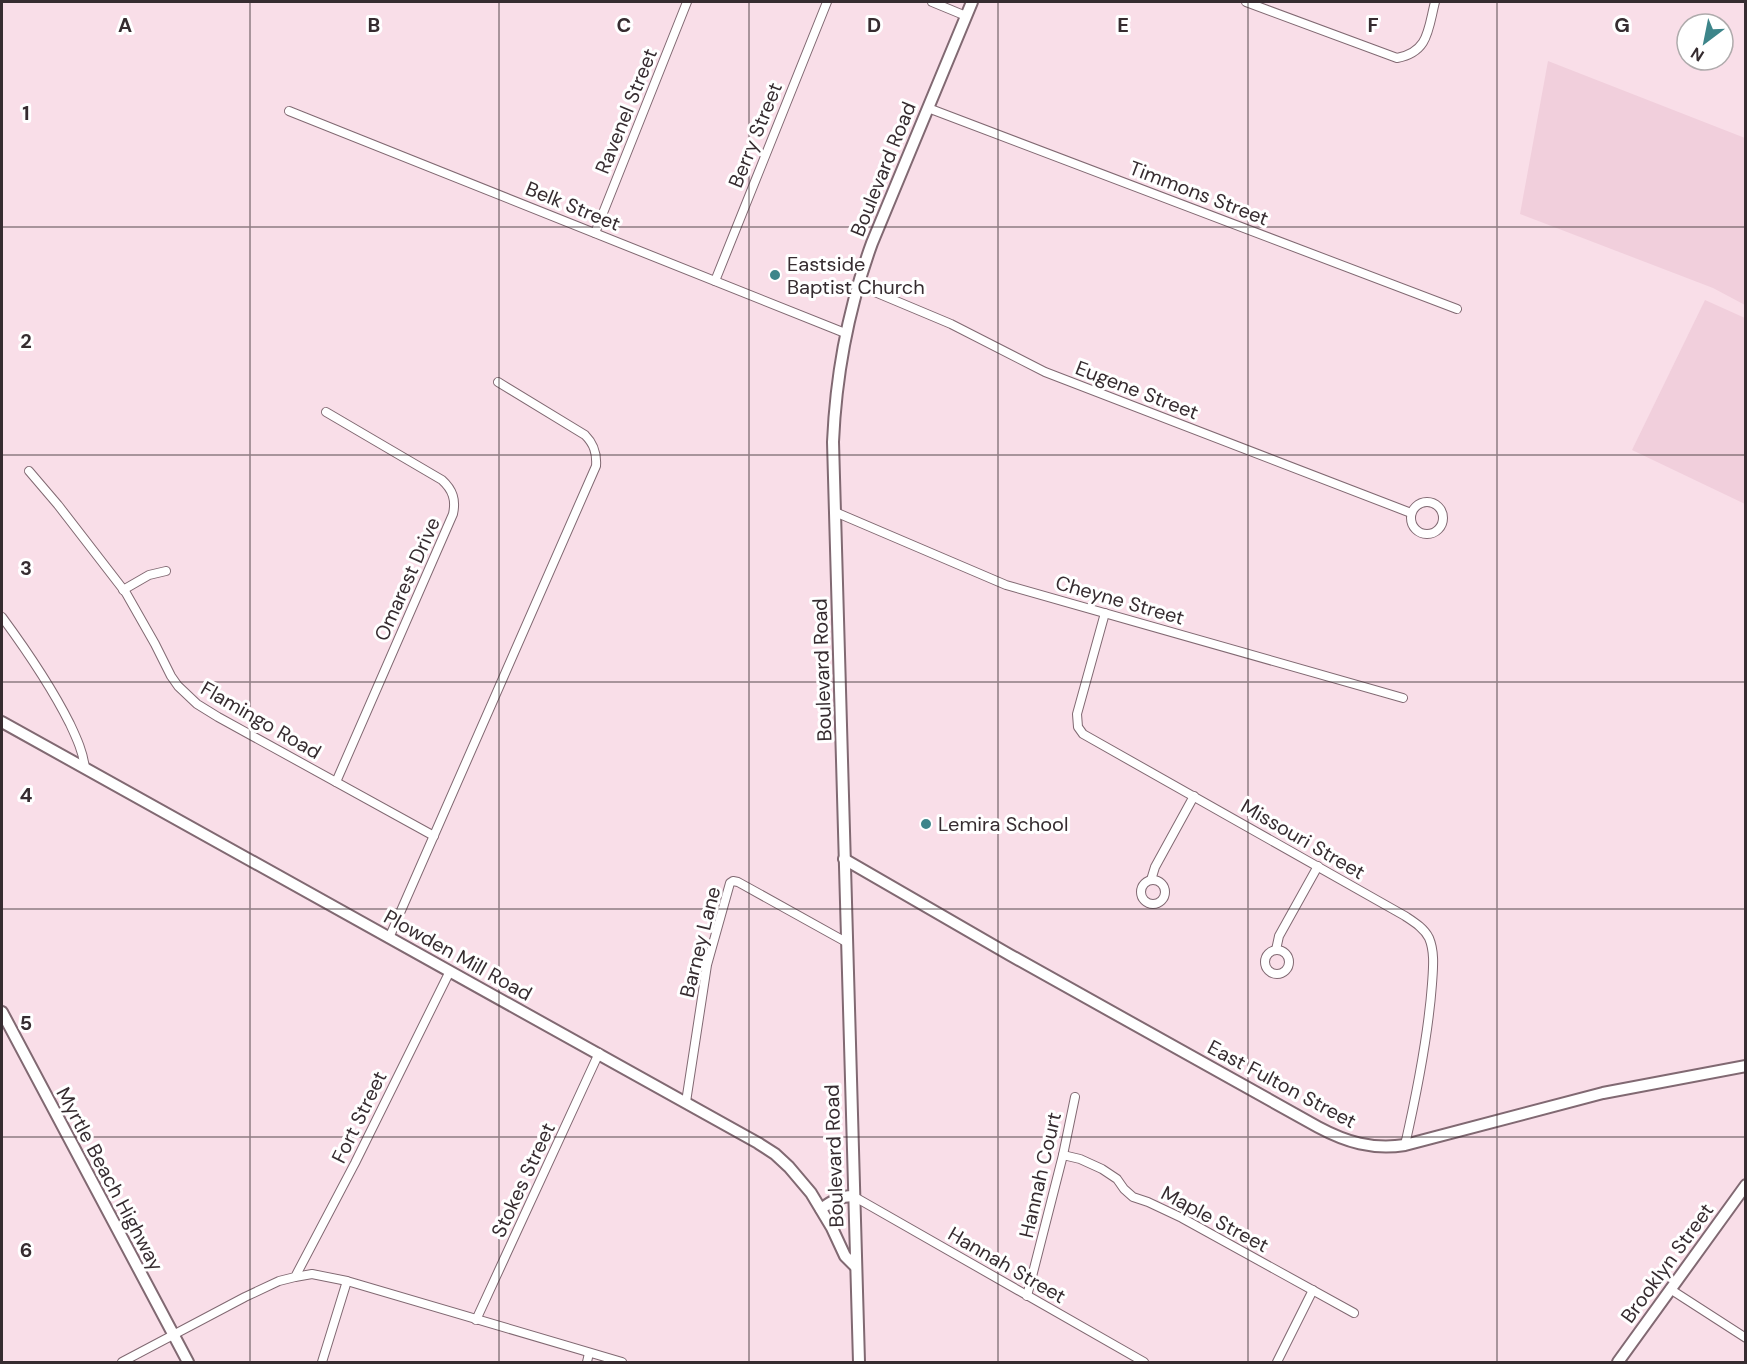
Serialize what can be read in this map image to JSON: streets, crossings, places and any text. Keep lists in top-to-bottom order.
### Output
{
  "streets": {
    "street": [
      "Ravenel Street",
      "Berry Street",
      "Boulevard Road",
      "Timmons Street",
      "Belk Street",
      "Eugene Street",
      "Omarest Drive",
      "Cheyne Street",
      "Flamingo Road",
      "Missouri Street",
      "Barney Lane",
      "Plowden Mill Road",
      "East Fulton Street",
      "Fort Street",
      "Hannah Court",
      "Myrtle Beach Highway",
      "Stokes Street",
      "Maple Street",
      "Brooklyn Street",
      "Hannah Street"
    ]
  },
  "crossings": [
    ["Ravenel Street", "Belk Street"],
    ["Berry Street", "Belk Street"],
    ["Boulevard Road", "Timmons Street"],
    ["Boulevard Road", "Belk Street"],
    ["Boulevard Road", "Eugene Street"],
    ["Boulevard Road", "Cheyne Street"],
    ["Boulevard Road", "Barney Lane"],
    ["Boulevard Road", "Plowden Mill Road"],
    ["Boulevard Road", "East Fulton Street"],
    ["Boulevard Road", "Hannah Street"],
    ["Omarest Drive", "Flamingo Road"],
    ["Cheyne Street", "Missouri Street"],
    ["Missouri Street", "East Fulton Street"],
    ["Barney Lane", "Plowden Mill Road"],
    ["Plowden Mill Road", "Fort Street"],
    ["Plowden Mill Road", "Stokes Street"],
    ["Hannah Court", "Maple Street"],
    ["Hannah Court", "Hannah Street"]
  ],
  "places": ["Eastside Baptist Church", "Lemira School"],
  "north": "bottom left",
  "grid": {
    "columns": [
      "A",
      "B",
      "C",
      "D",
      "E",
      "F",
      "G"
    ],
    "rows": [
      "1",
      "2",
      "3",
      "4",
      "5",
      "6"
    ]
  }
}
